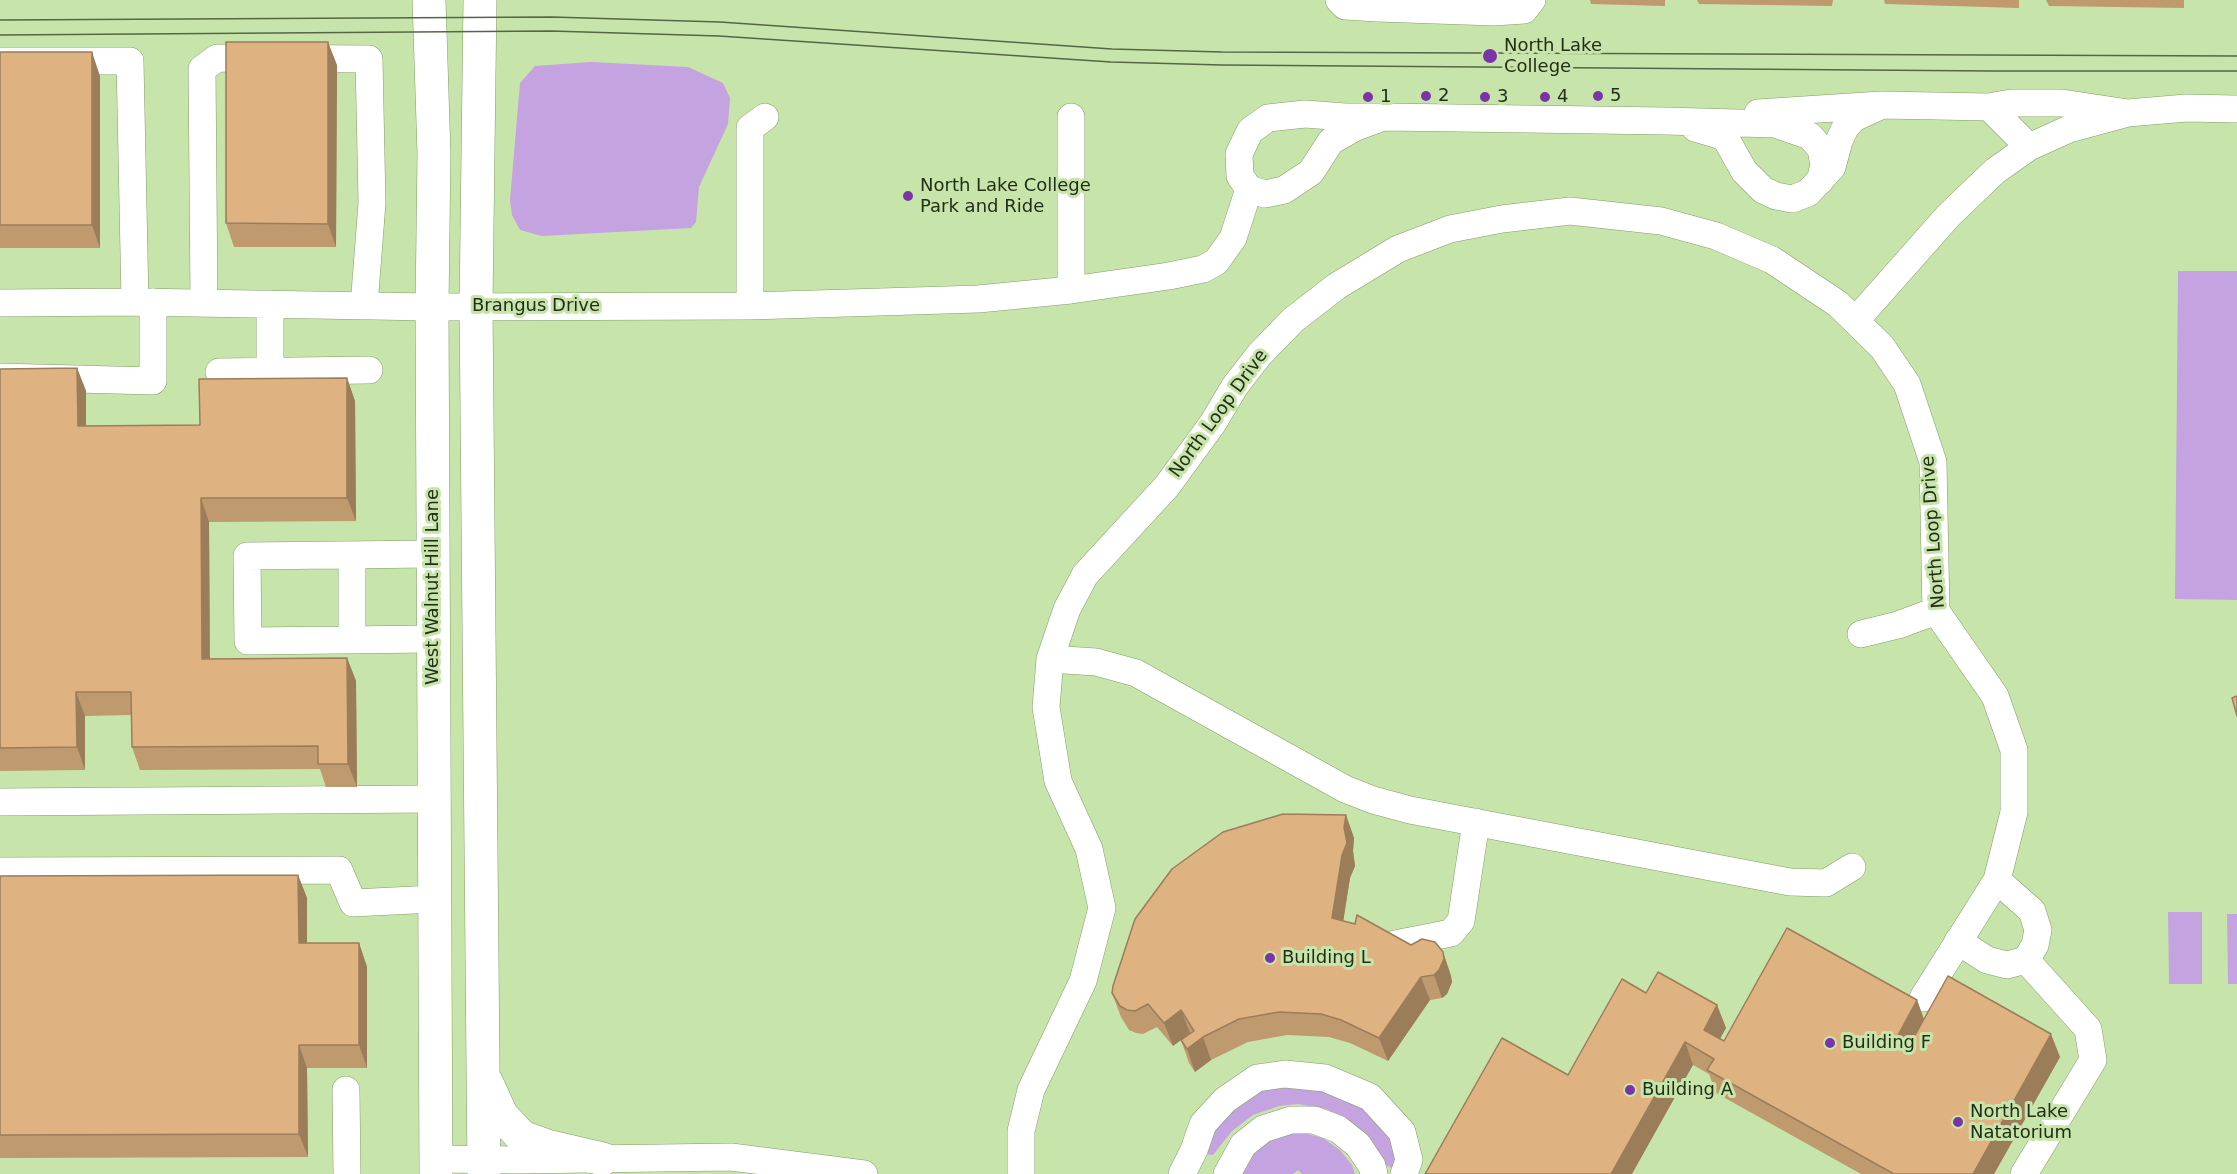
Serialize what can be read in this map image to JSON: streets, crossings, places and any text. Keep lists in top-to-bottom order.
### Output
{
  "streets": {
    "main road": ["West Walnut Hill Lane"],
    "street": ["Brangus Drive", "North Loop Drive"]
  },
  "crossings": [
    ["Brangus Drive", "West Walnut Hill Lane"]
  ],
  "places": [
    "North Lake College",
    "2",
    "5",
    "1",
    "3",
    "4",
    "North Lake College Park and Ride",
    "Building L",
    "Building F",
    "Building A",
    "North Lake Natatorium"
  ]
}
